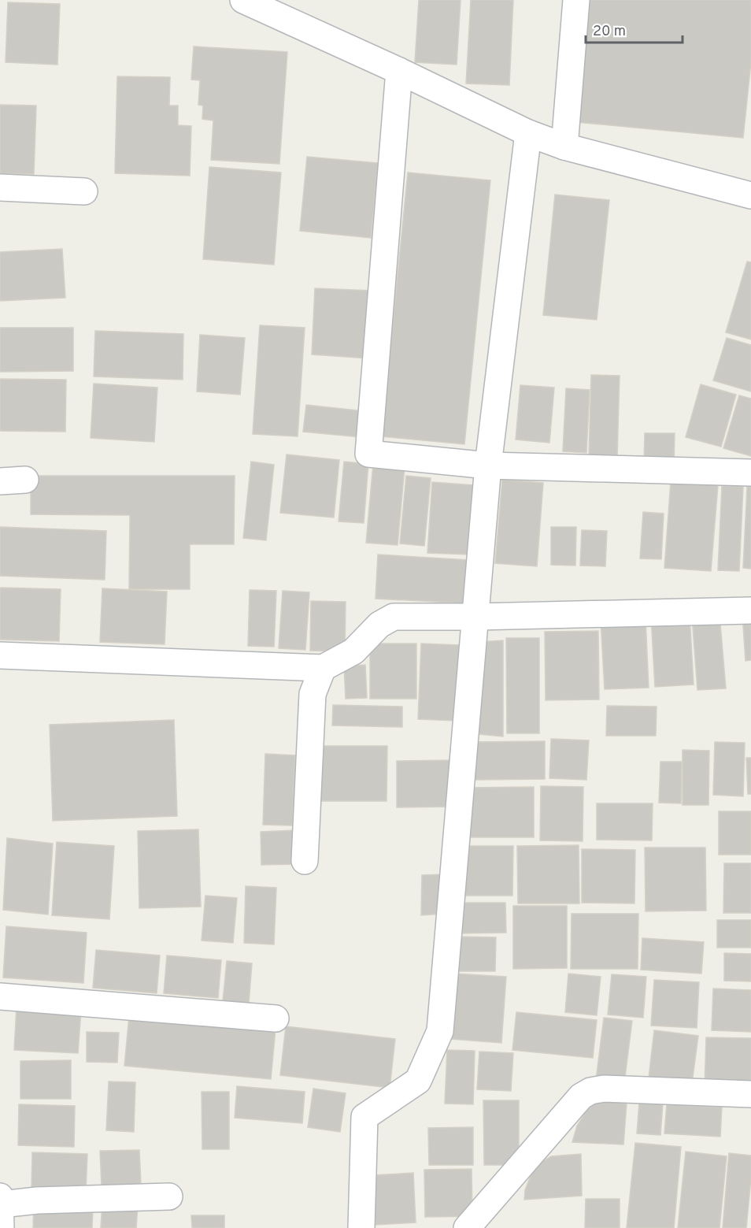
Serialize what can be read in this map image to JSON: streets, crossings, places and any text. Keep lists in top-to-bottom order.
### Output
{
  "scale_bar": "20 m"
}
